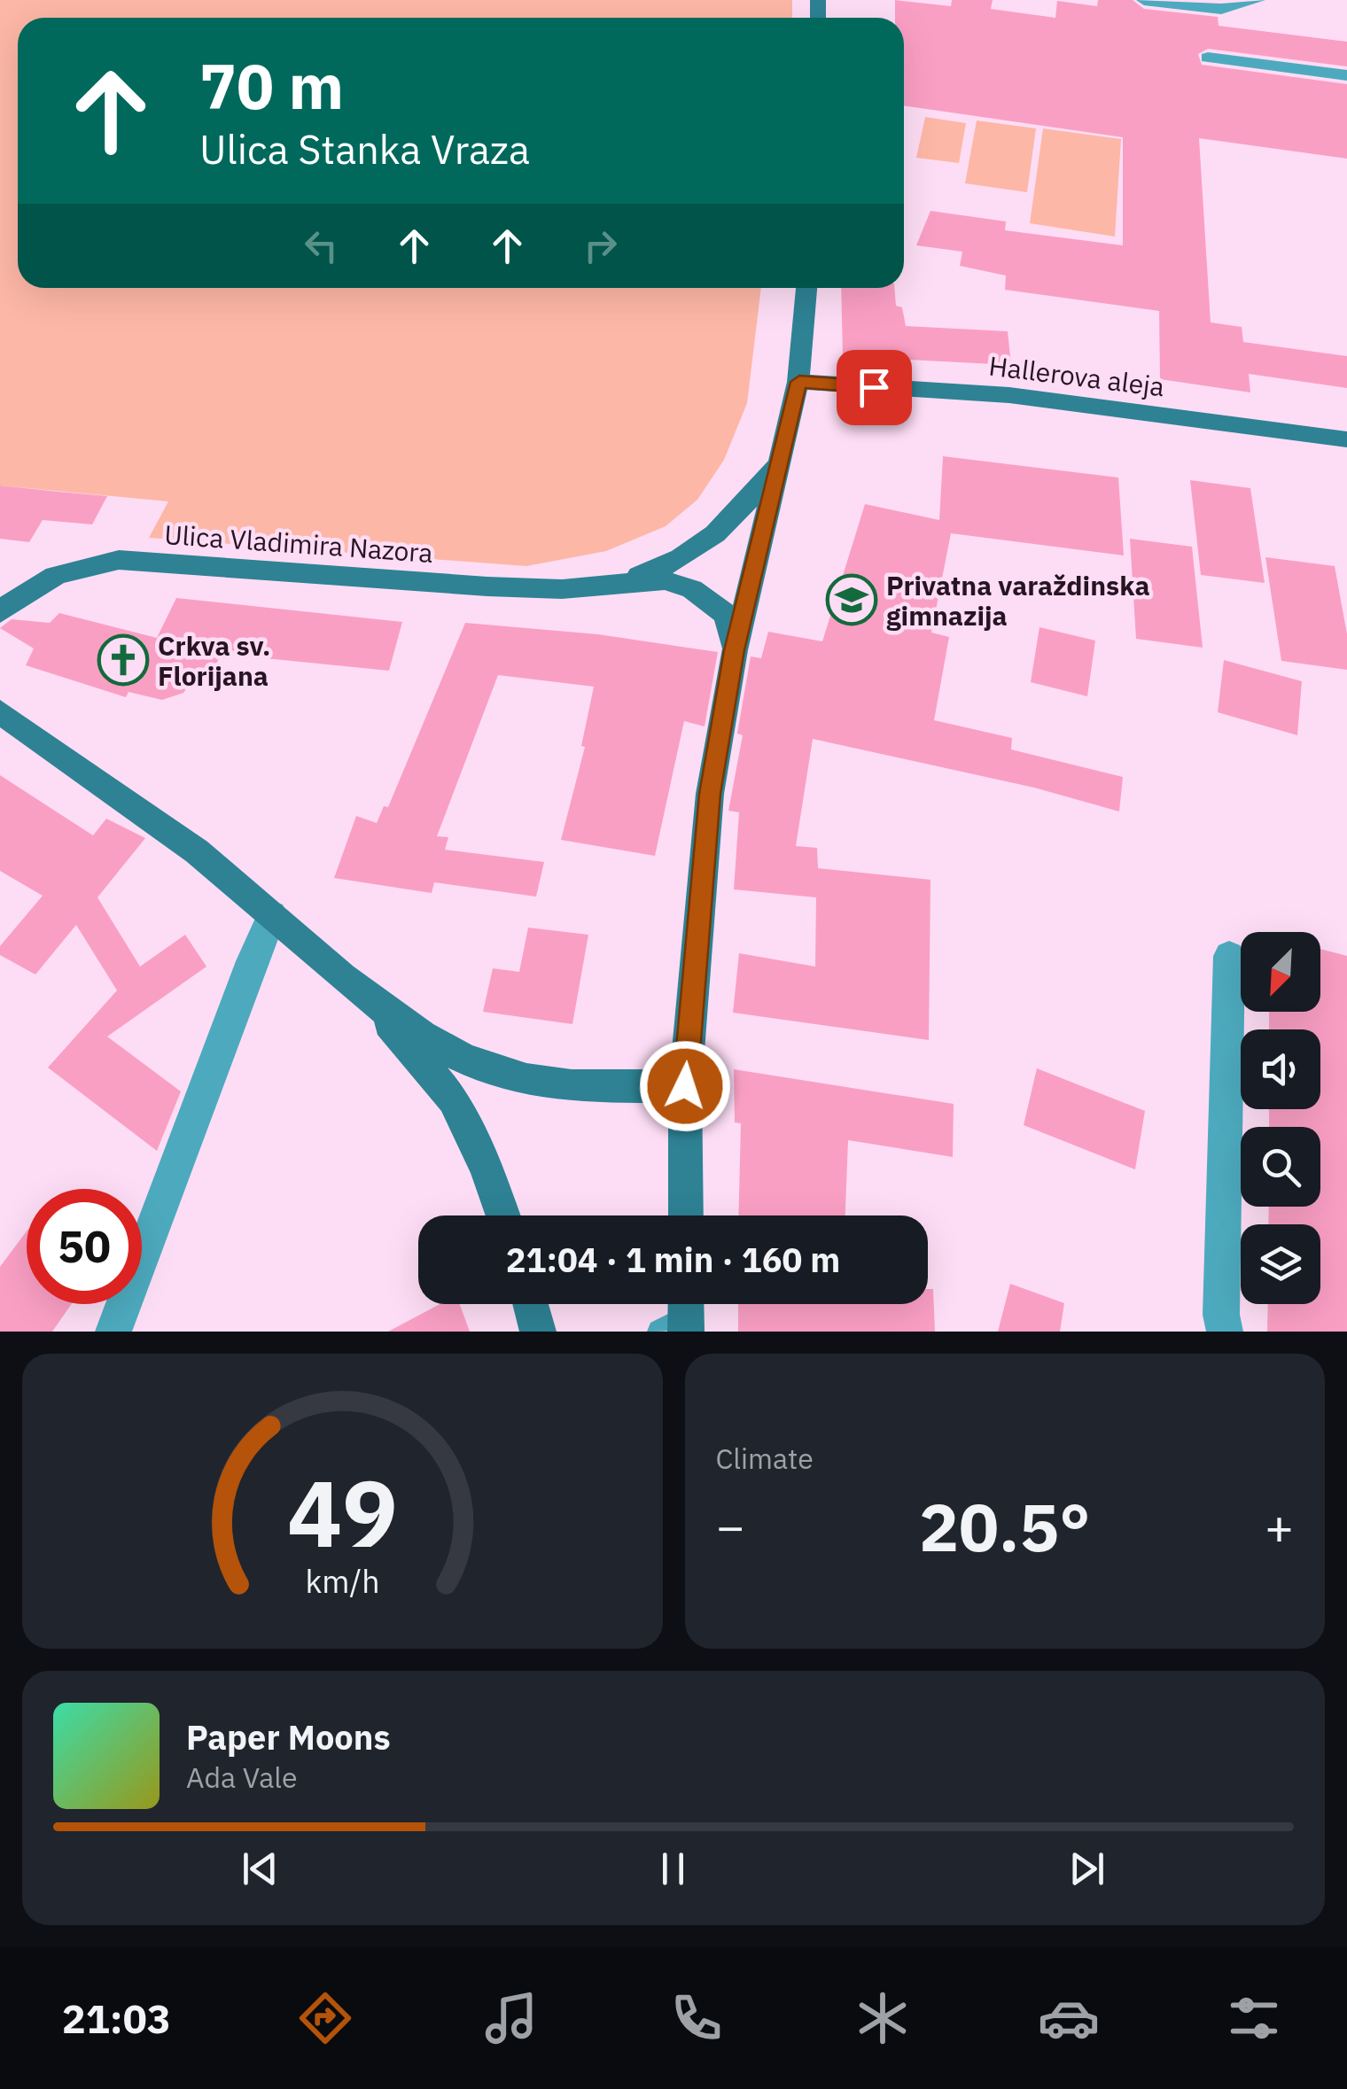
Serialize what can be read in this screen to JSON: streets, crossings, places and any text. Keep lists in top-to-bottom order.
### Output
{
  "streets": {
    "main road": ["Hallerova aleja", "Ulica Vladimira Nazora"]
  },
  "places": {
    "school or university": ["Privatna varaždinska gimnazija"],
    "church": ["Crkva sv. Florijana"]
  },
  "north": "bottom left",
  "page": {
    "turn": ["70 m", "Ulica Stanka Vraza"],
    "limit": "50",
    "trip": "21:04 · 1 min · 160 m",
    "tile": "Climate",
    "heat": ["−", "20.5°", "+"],
    "song": ["Paper Moons", "Ada Vale"],
    "tabs": "21:03",
    "gauge": ["49", "km/h"]
  }
}
